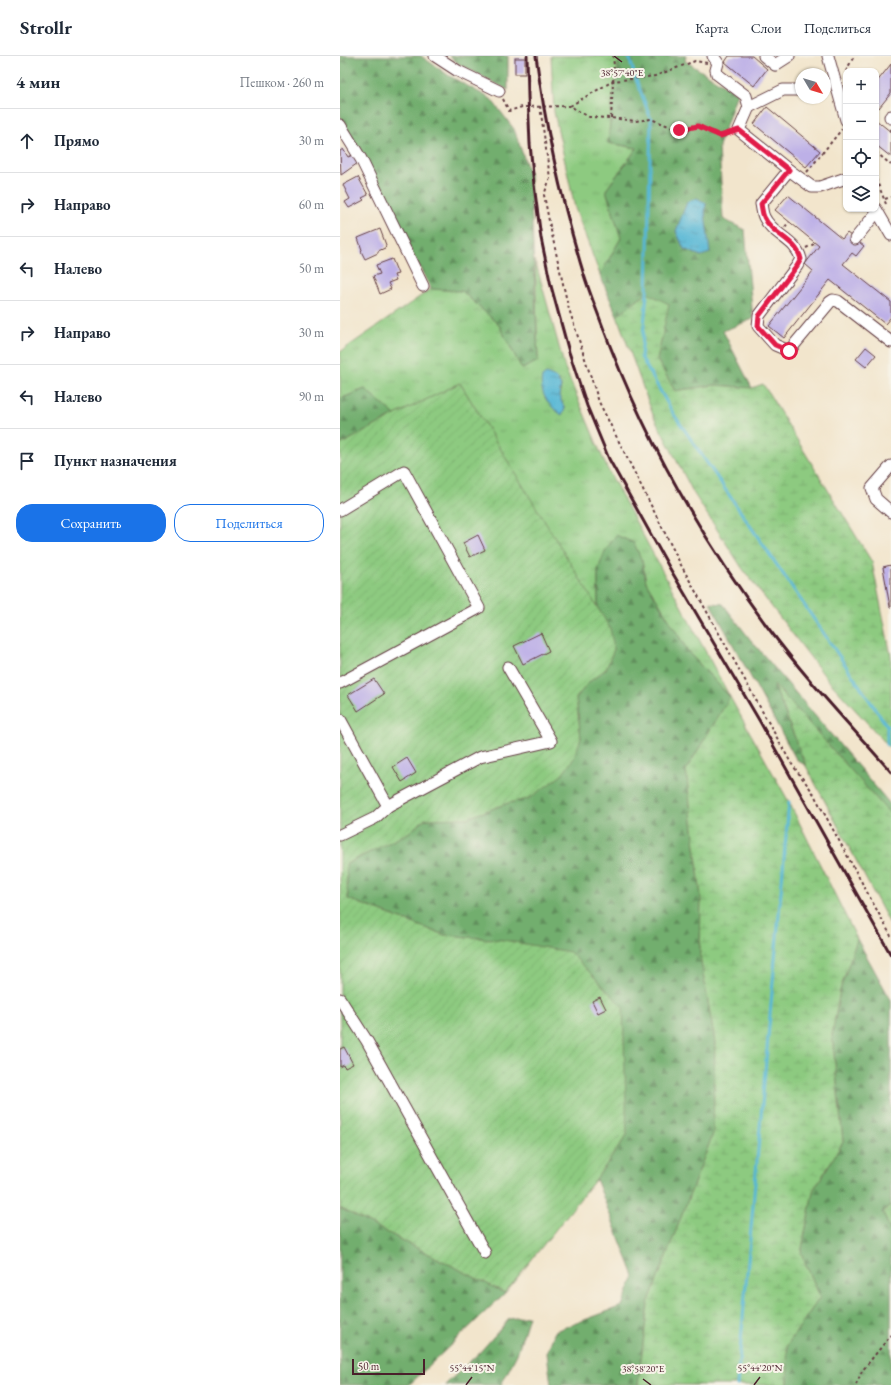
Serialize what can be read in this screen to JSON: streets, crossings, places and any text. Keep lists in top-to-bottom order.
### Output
{
  "scale_bar": "50 m",
  "north": "bottom right",
  "page": {
    "header": "Strollr",
    "nav": ["Карта", "Слои", "Поделиться"],
    "heading": ["4 мин", "Пешком · 260 m"],
    "map_buttons": ["+", "−"],
    "list": [
      ["Прямо", "30 m"],
      ["Направо", "60 m"],
      ["Налево", "50 m"],
      ["Направо", "30 m"],
      ["Налево", "90 m"],
      "Пункт назначения"
    ],
    "buttons": ["Сохранить", "Поделиться"],
    "scale": "50 m"
  },
  "coordinates": [
    "38°57'40\"E",
    "55°44'15\"N",
    "55°44'20\"N",
    "38°58'20\"E"
  ]
}
